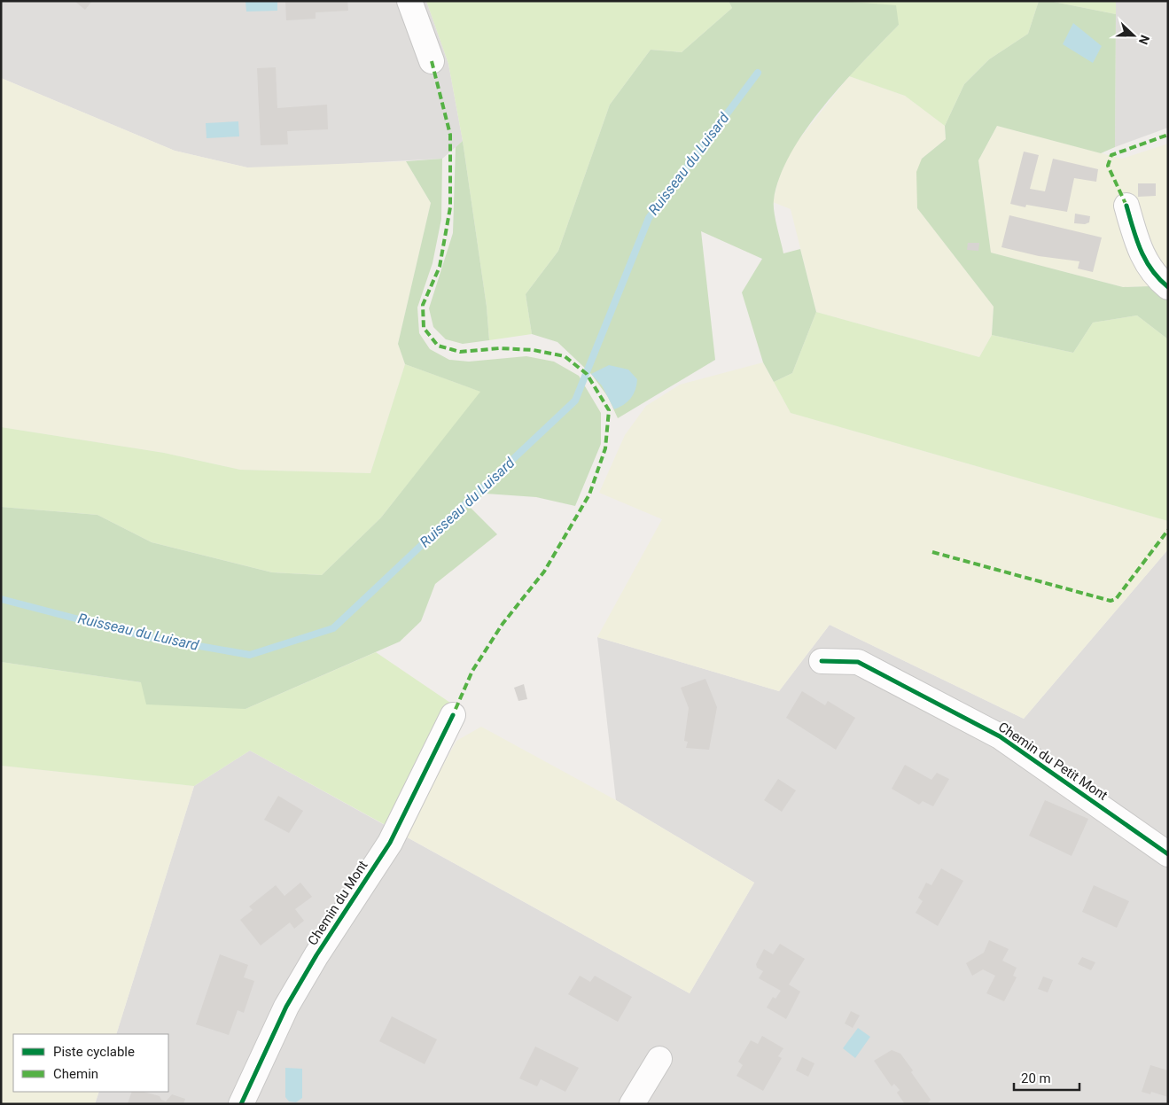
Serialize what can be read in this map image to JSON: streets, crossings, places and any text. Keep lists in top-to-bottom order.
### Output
{
  "streets": {
    "street": ["Chemin du Petit Mont", "Chemin du Mont"]
  },
  "water": ["Ruisseau du Luisard"],
  "legend": ["Piste cyclable", "Chemin"],
  "scale_bar": "20 m",
  "north": "right"
}
